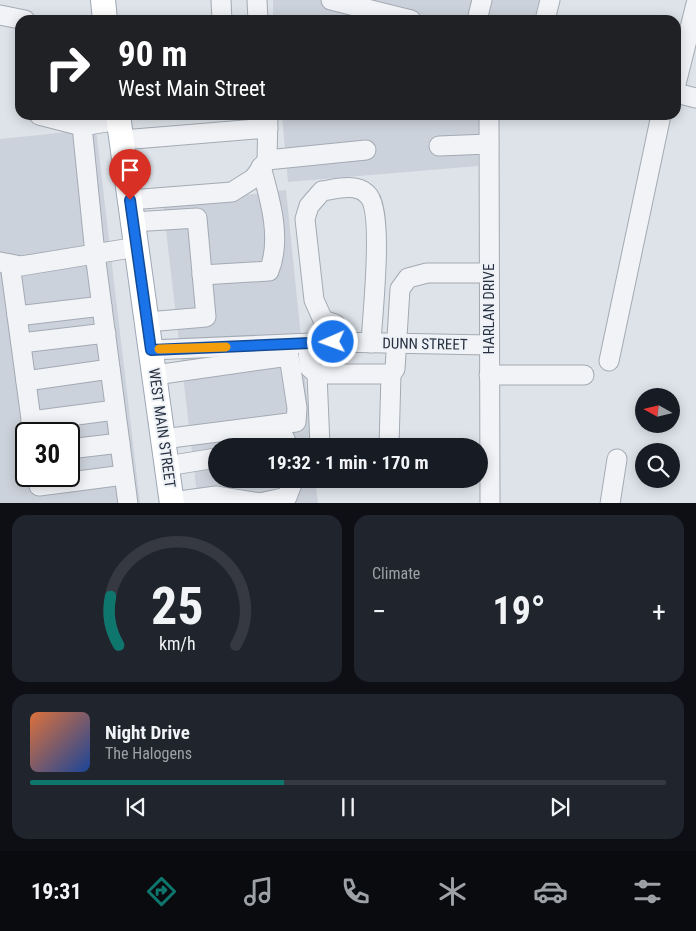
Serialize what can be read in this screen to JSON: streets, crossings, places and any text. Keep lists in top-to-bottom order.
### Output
{
  "streets": {
    "main road": ["WEST MAIN STREET"],
    "street": ["HARLAN DRIVE", "DUNN STREET"]
  },
  "crossings": [
    ["HARLAN DRIVE", "DUNN STREET"],
    ["DUNN STREET", "WEST MAIN STREET"]
  ],
  "north": "left",
  "page": {
    "turn": ["90 m", "West Main Street"],
    "limit": "30",
    "trip": "19:32 · 1 min · 170 m",
    "tile": "Climate",
    "heat": ["−", "19°", "+"],
    "song": ["Night Drive", "The Halogens"],
    "tabs": "19:31",
    "gauge": ["25", "km/h"]
  }
}
